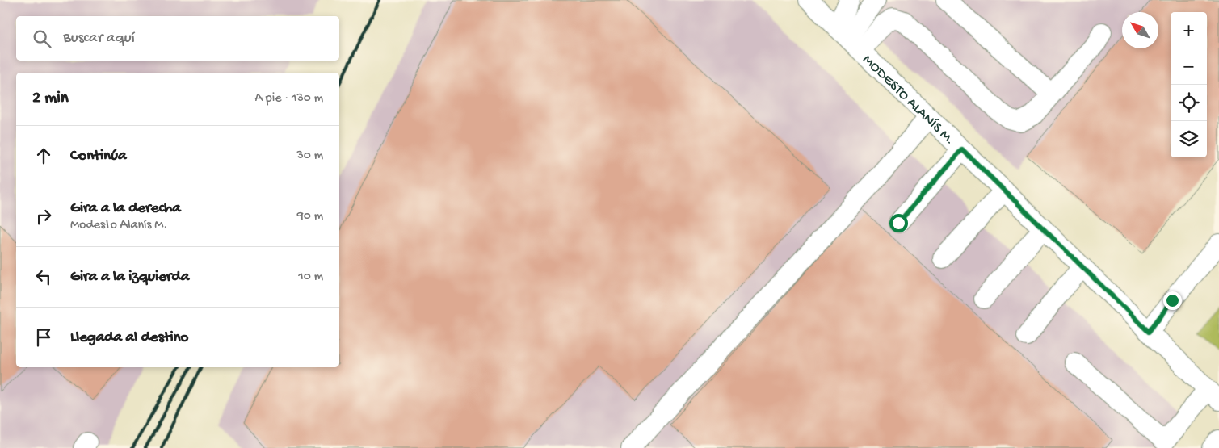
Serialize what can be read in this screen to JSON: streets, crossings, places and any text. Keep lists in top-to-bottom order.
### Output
{
  "streets": {
    "street": ["MODESTO ALANÍS M."]
  },
  "north": "top left",
  "page": {
    "map_buttons": ["+", "−"],
    "search": "Buscar aquí",
    "heading": ["2 min", "A pie · 130 m"],
    "list": [
      ["Continúa", "30 m"],
      ["Gira a la derecha", "Modesto Alanís M.", "90 m"],
      ["Gira a la izquierda", "10 m"],
      "Llegada al destino"
    ]
  }
}
